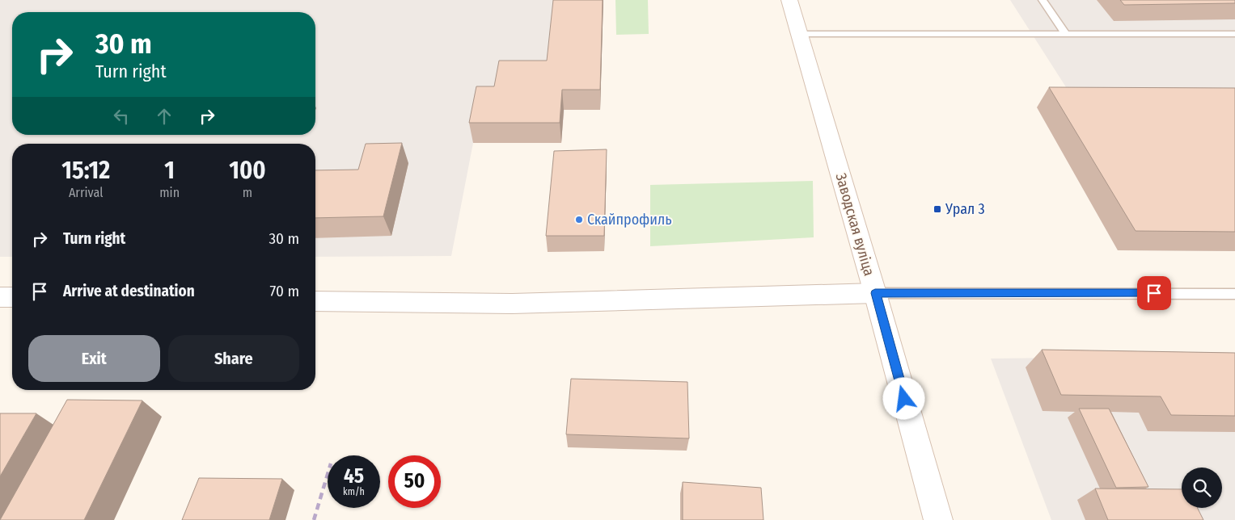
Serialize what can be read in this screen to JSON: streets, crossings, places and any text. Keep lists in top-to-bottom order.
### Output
{
  "streets": {
    "main road": ["Заводская вуліца"]
  },
  "places": {
    "transit": ["Урал 3"],
    "other": ["Скайпрофиль"]
  },
  "page": {
    "turn": ["30 m", "Turn right"],
    "eta": [
      "15:12",
      "Arrival",
      "1",
      "min",
      "100",
      "m"
    ],
    "list": [
      {
        "name": "Turn right",
        "value": "30 m"
      },
      {
        "name": "Arrive at destination",
        "value": "70 m"
      }
    ],
    "buttons": ["Exit", "Share"],
    "speed": "45 km/h",
    "limit": "50"
  }
}
